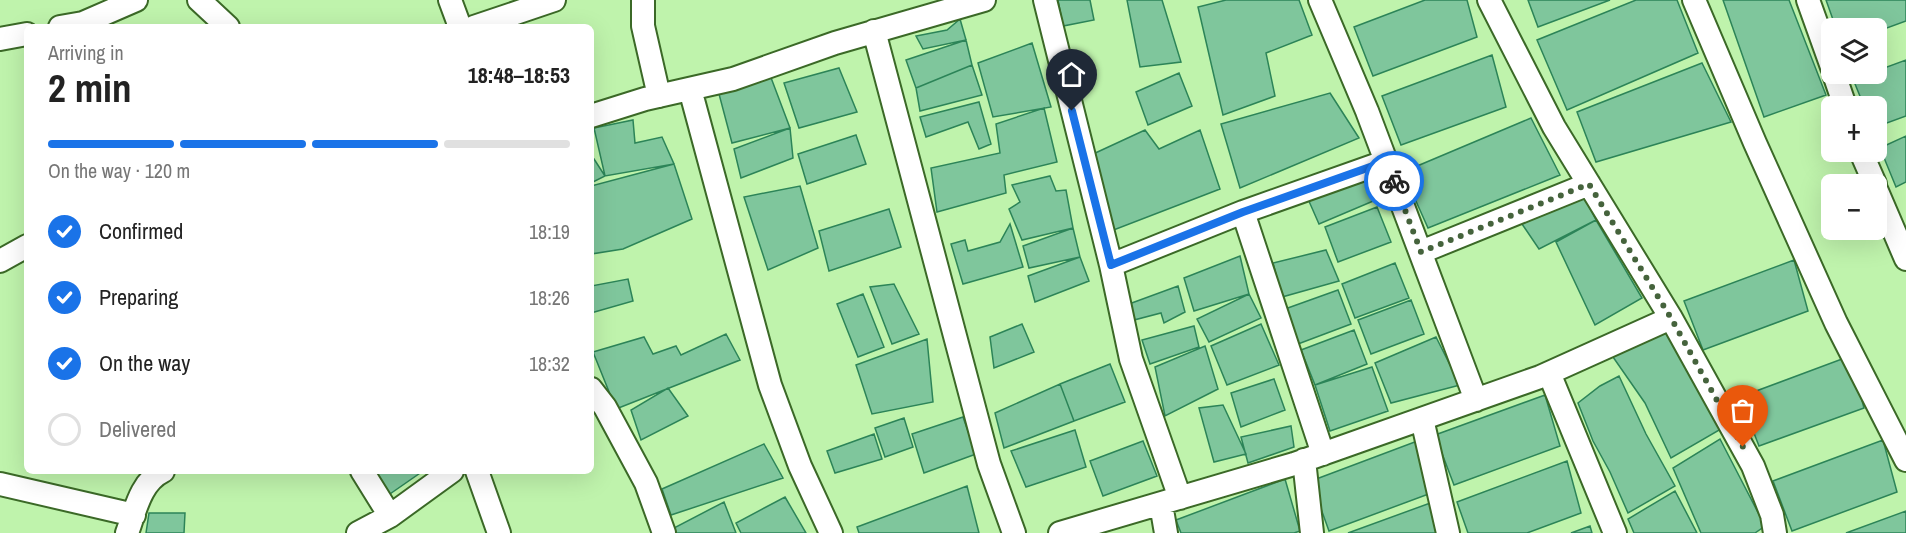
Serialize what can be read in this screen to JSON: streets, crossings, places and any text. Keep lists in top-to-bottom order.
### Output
{
  "page": {
    "map_buttons": ["+", "−"],
    "heading": ["2 min", "Arriving in", "18:48–18:53"],
    "bar": "On the way · 120 m",
    "list": [
      ["Confirmed", "18:19"],
      ["Preparing", "18:26"],
      ["On the way", "18:32"],
      "Delivered"
    ]
  }
}
